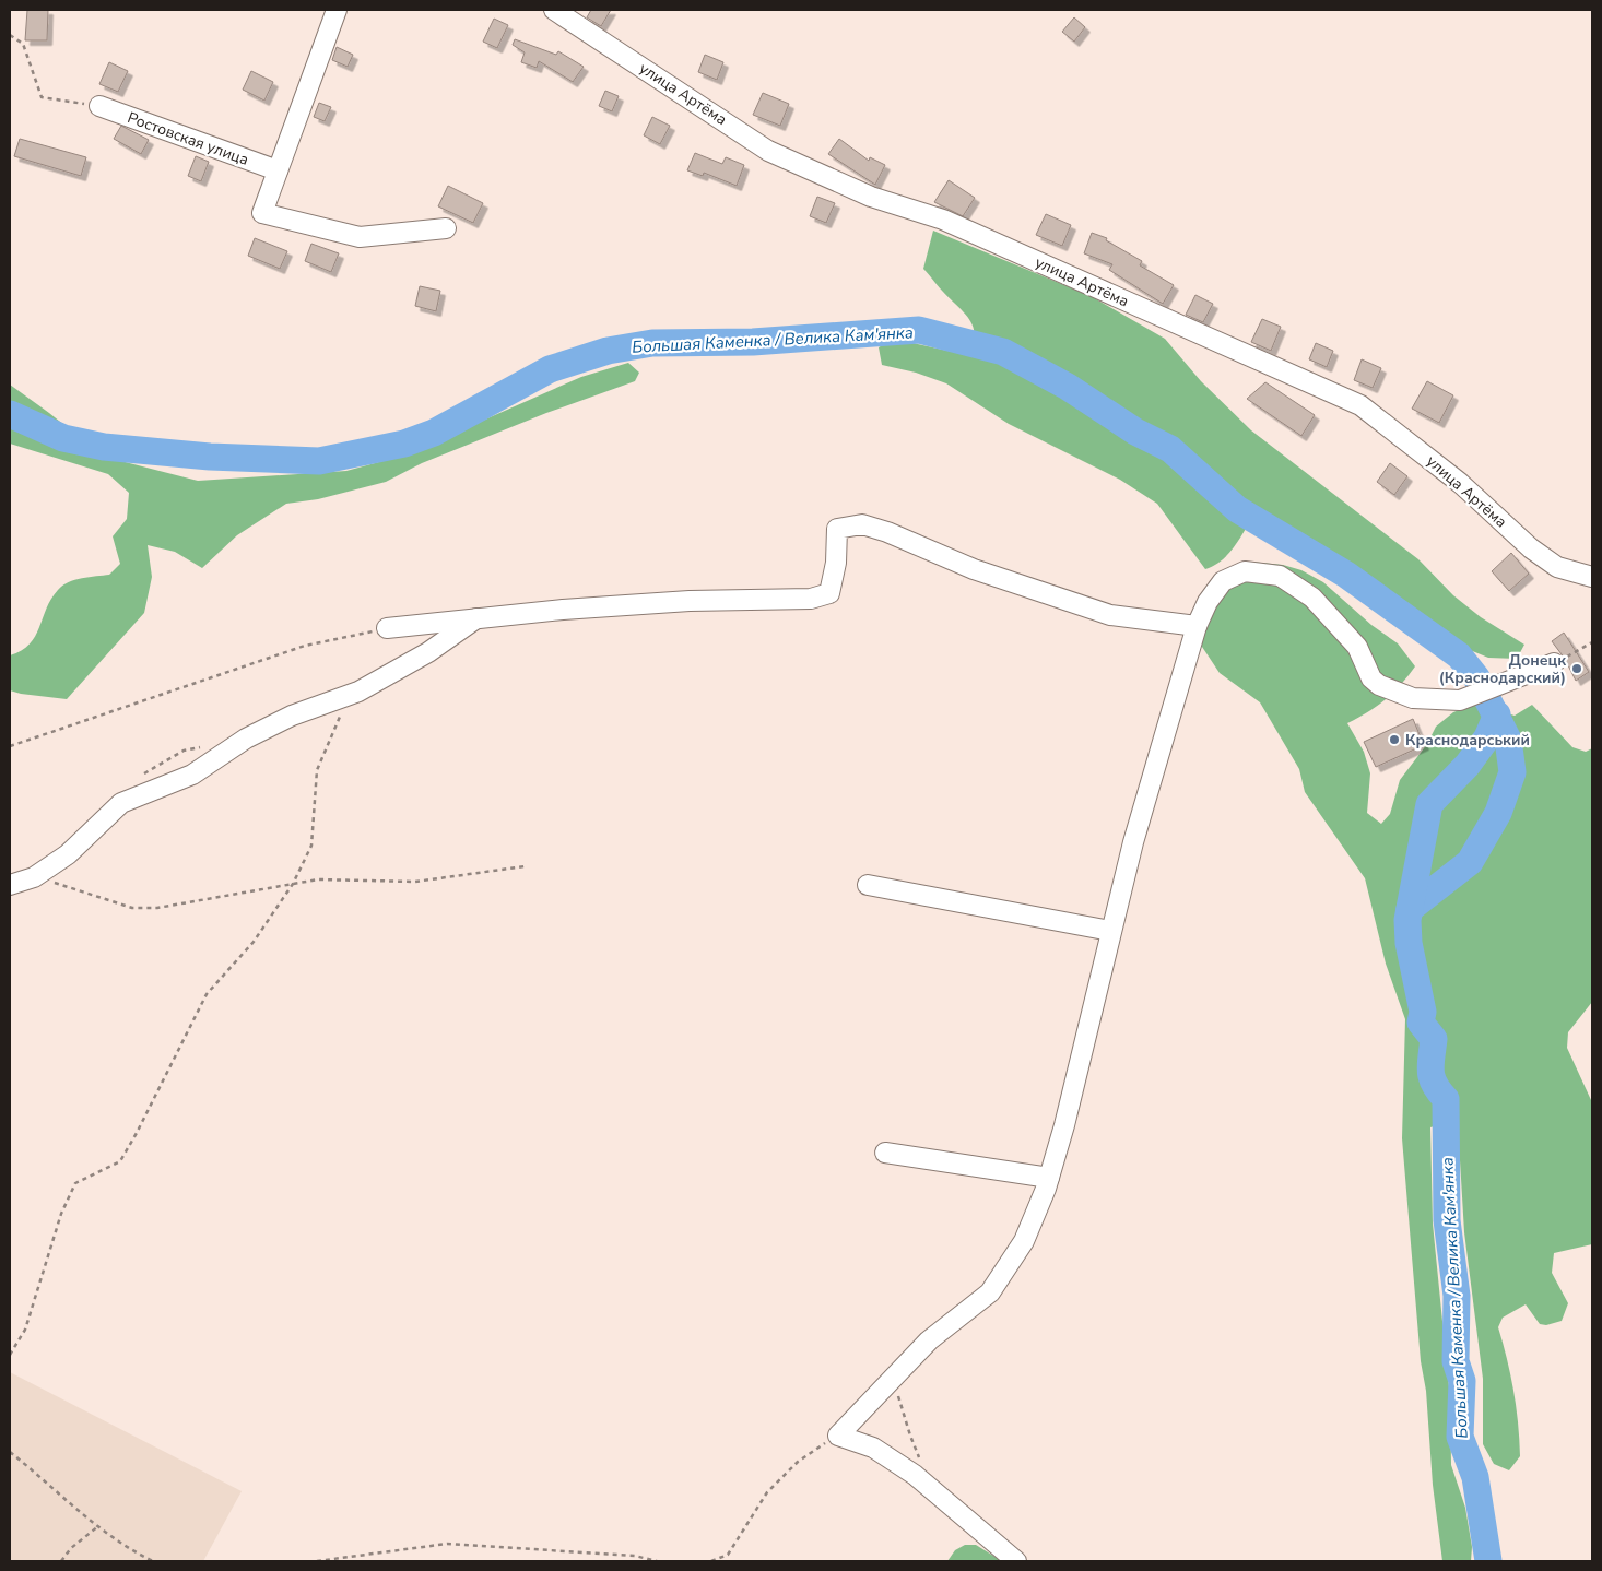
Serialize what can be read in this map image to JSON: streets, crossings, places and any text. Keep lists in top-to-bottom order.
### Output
{
  "streets": {
    "street": ["улица Артёма", "Ростовская улица"]
  },
  "water": ["Большая Каменка / Велика Кам'янка"],
  "places": ["Донецк (Краснодарский)", "Краснодарський"]
}
